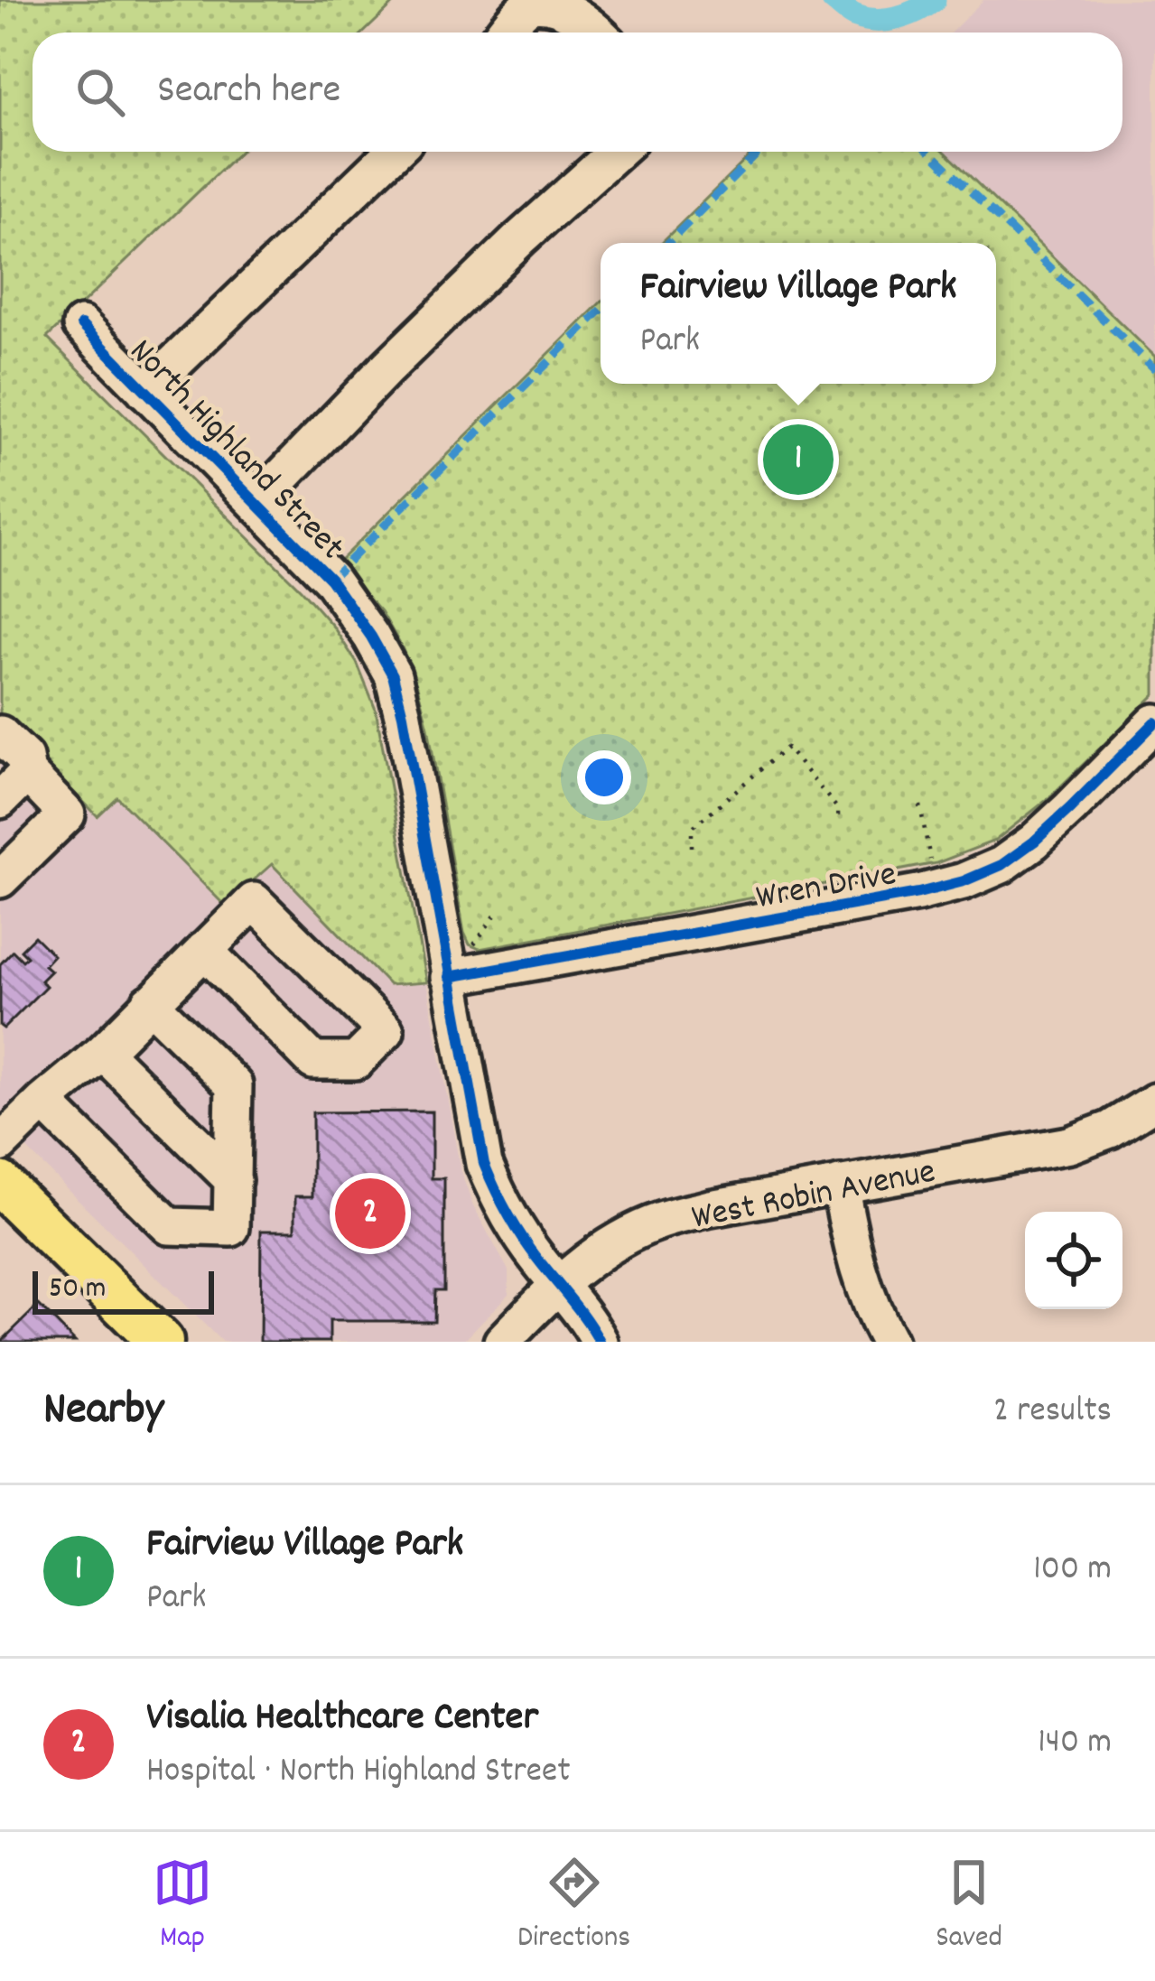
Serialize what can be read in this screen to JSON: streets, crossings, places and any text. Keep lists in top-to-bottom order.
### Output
{
  "streets": {
    "street": ["North Highland Street", "Wren Drive", "West Robin Avenue"]
  },
  "crossings": [
    ["North Highland Street", "Wren Drive"],
    ["North Highland Street", "West Robin Avenue"]
  ],
  "scale_bar": "50 m",
  "page": {
    "search": "Search here",
    "popup": ["Fairview Village Park", "Park"],
    "pins": ["1", "2"],
    "scale": "50 m",
    "heading": ["Nearby", "2 results"],
    "list": [
      {
        "mark": "1",
        "name": "Fairview Village Park",
        "note": "Park",
        "value": "100 m"
      },
      {
        "mark": "2",
        "name": "Visalia Healthcare Center",
        "note": "Hospital · North Highland Street",
        "value": "140 m"
      }
    ],
    "nav": ["Map", "Directions", "Saved"]
  }
}
